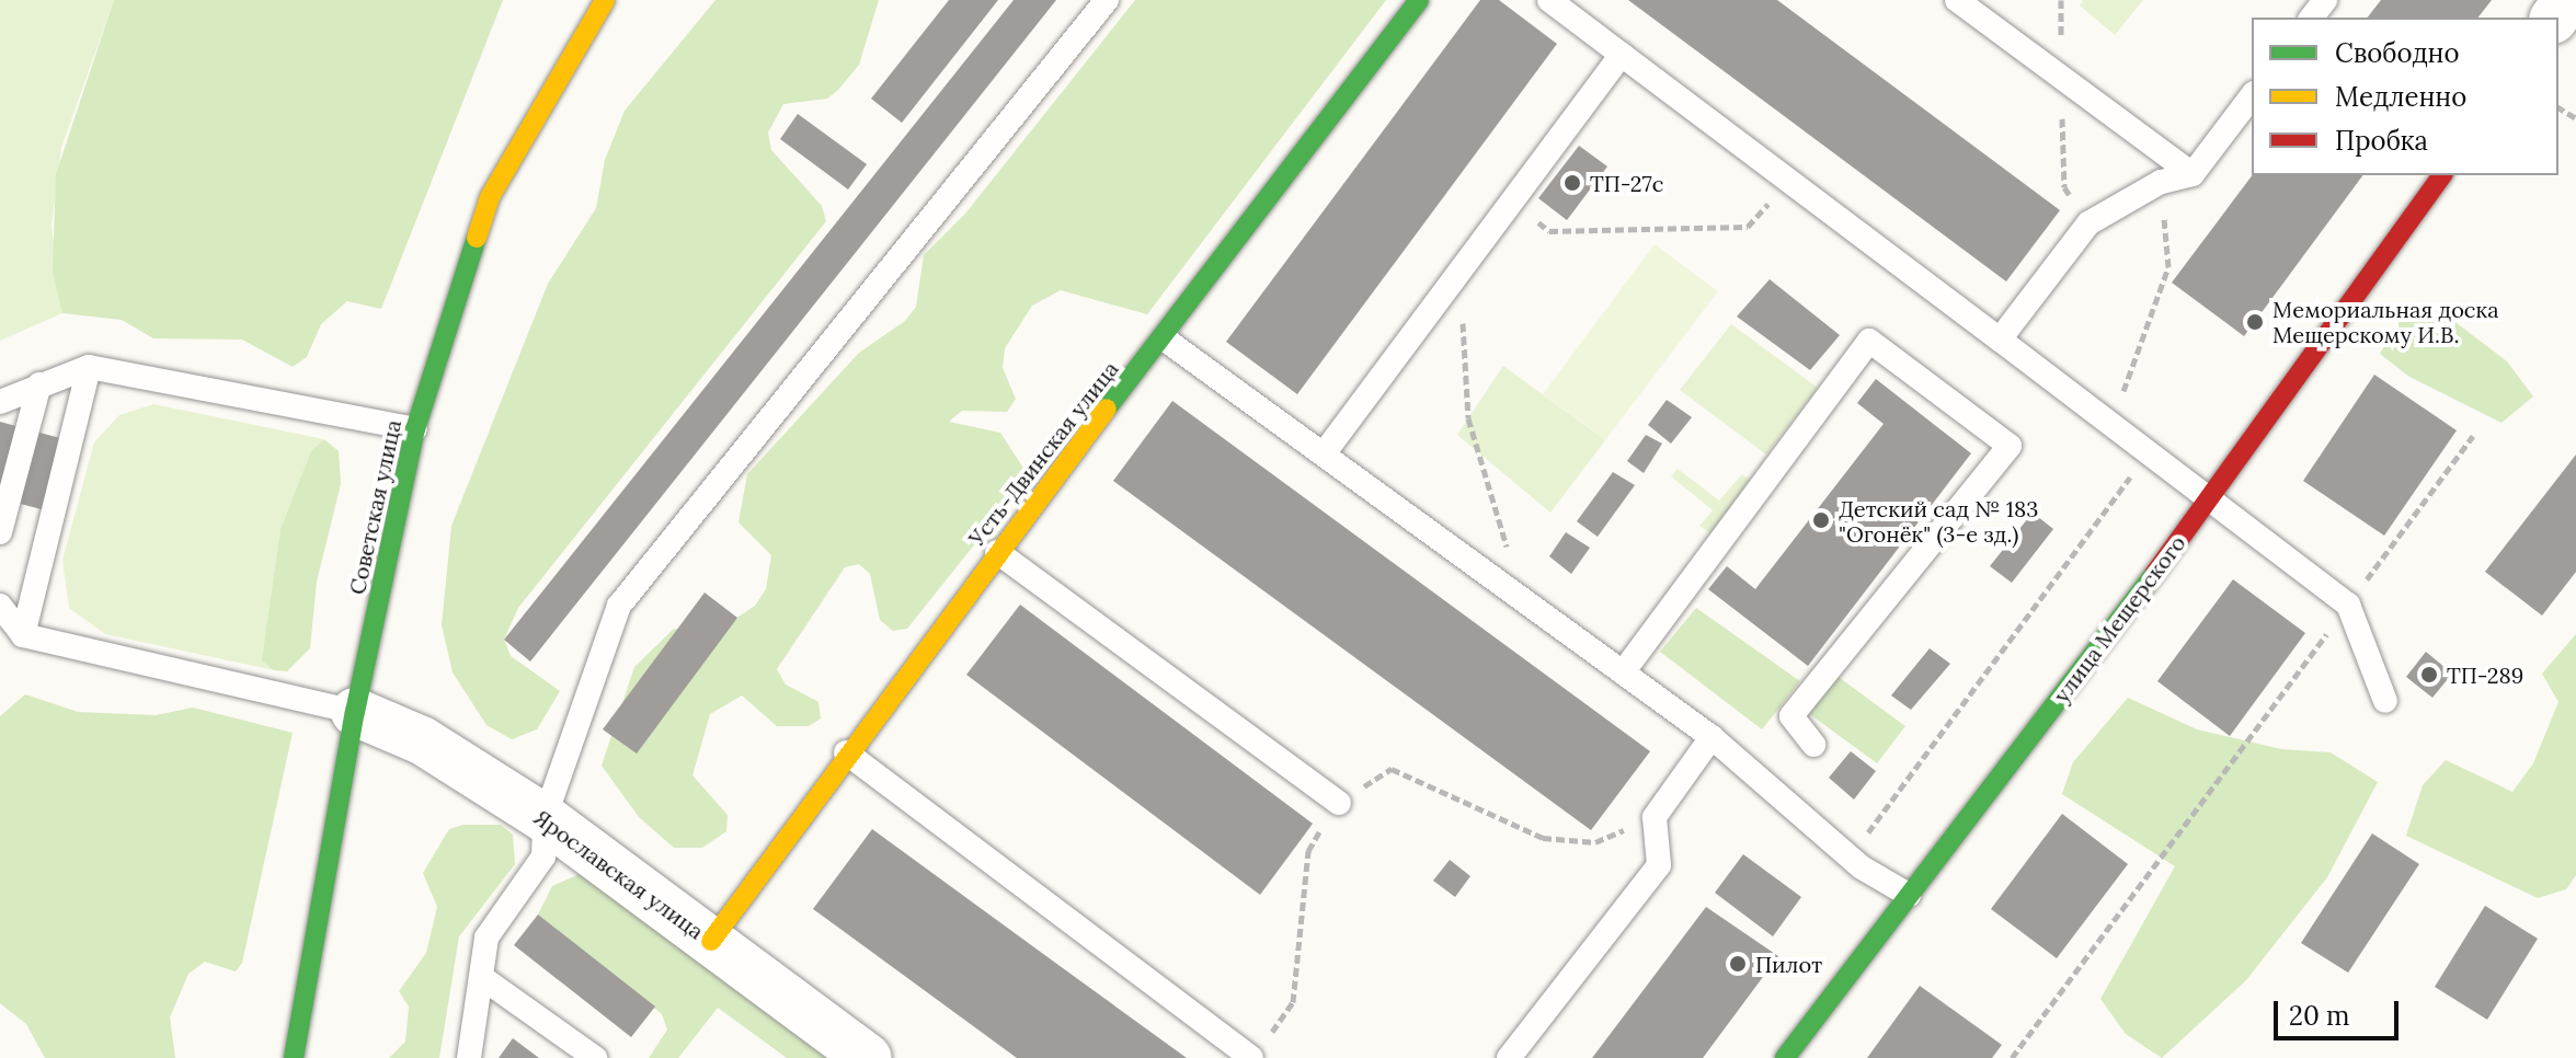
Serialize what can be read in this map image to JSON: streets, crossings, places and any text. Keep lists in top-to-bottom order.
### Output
{
  "streets": {
    "street": [
      "Усть-Двинская улица",
      "Советская улица",
      "улица Мещерского",
      "Ярославская улица"
    ]
  },
  "crossings": [
    ["Усть-Двинская улица", "Ярославская улица"],
    ["Советская улица", "Ярославская улица"]
  ],
  "places": [
    "ТП-27c",
    "Мемориальная доска Мещерскому И.В.",
    "Детский сад № 183 \"Огонёк\" (3-е зд.)",
    "ТП-289",
    "Пилот"
  ],
  "legend": ["Свободно", "Медленно", "Пробка"],
  "scale_bar": "20 m"
}
